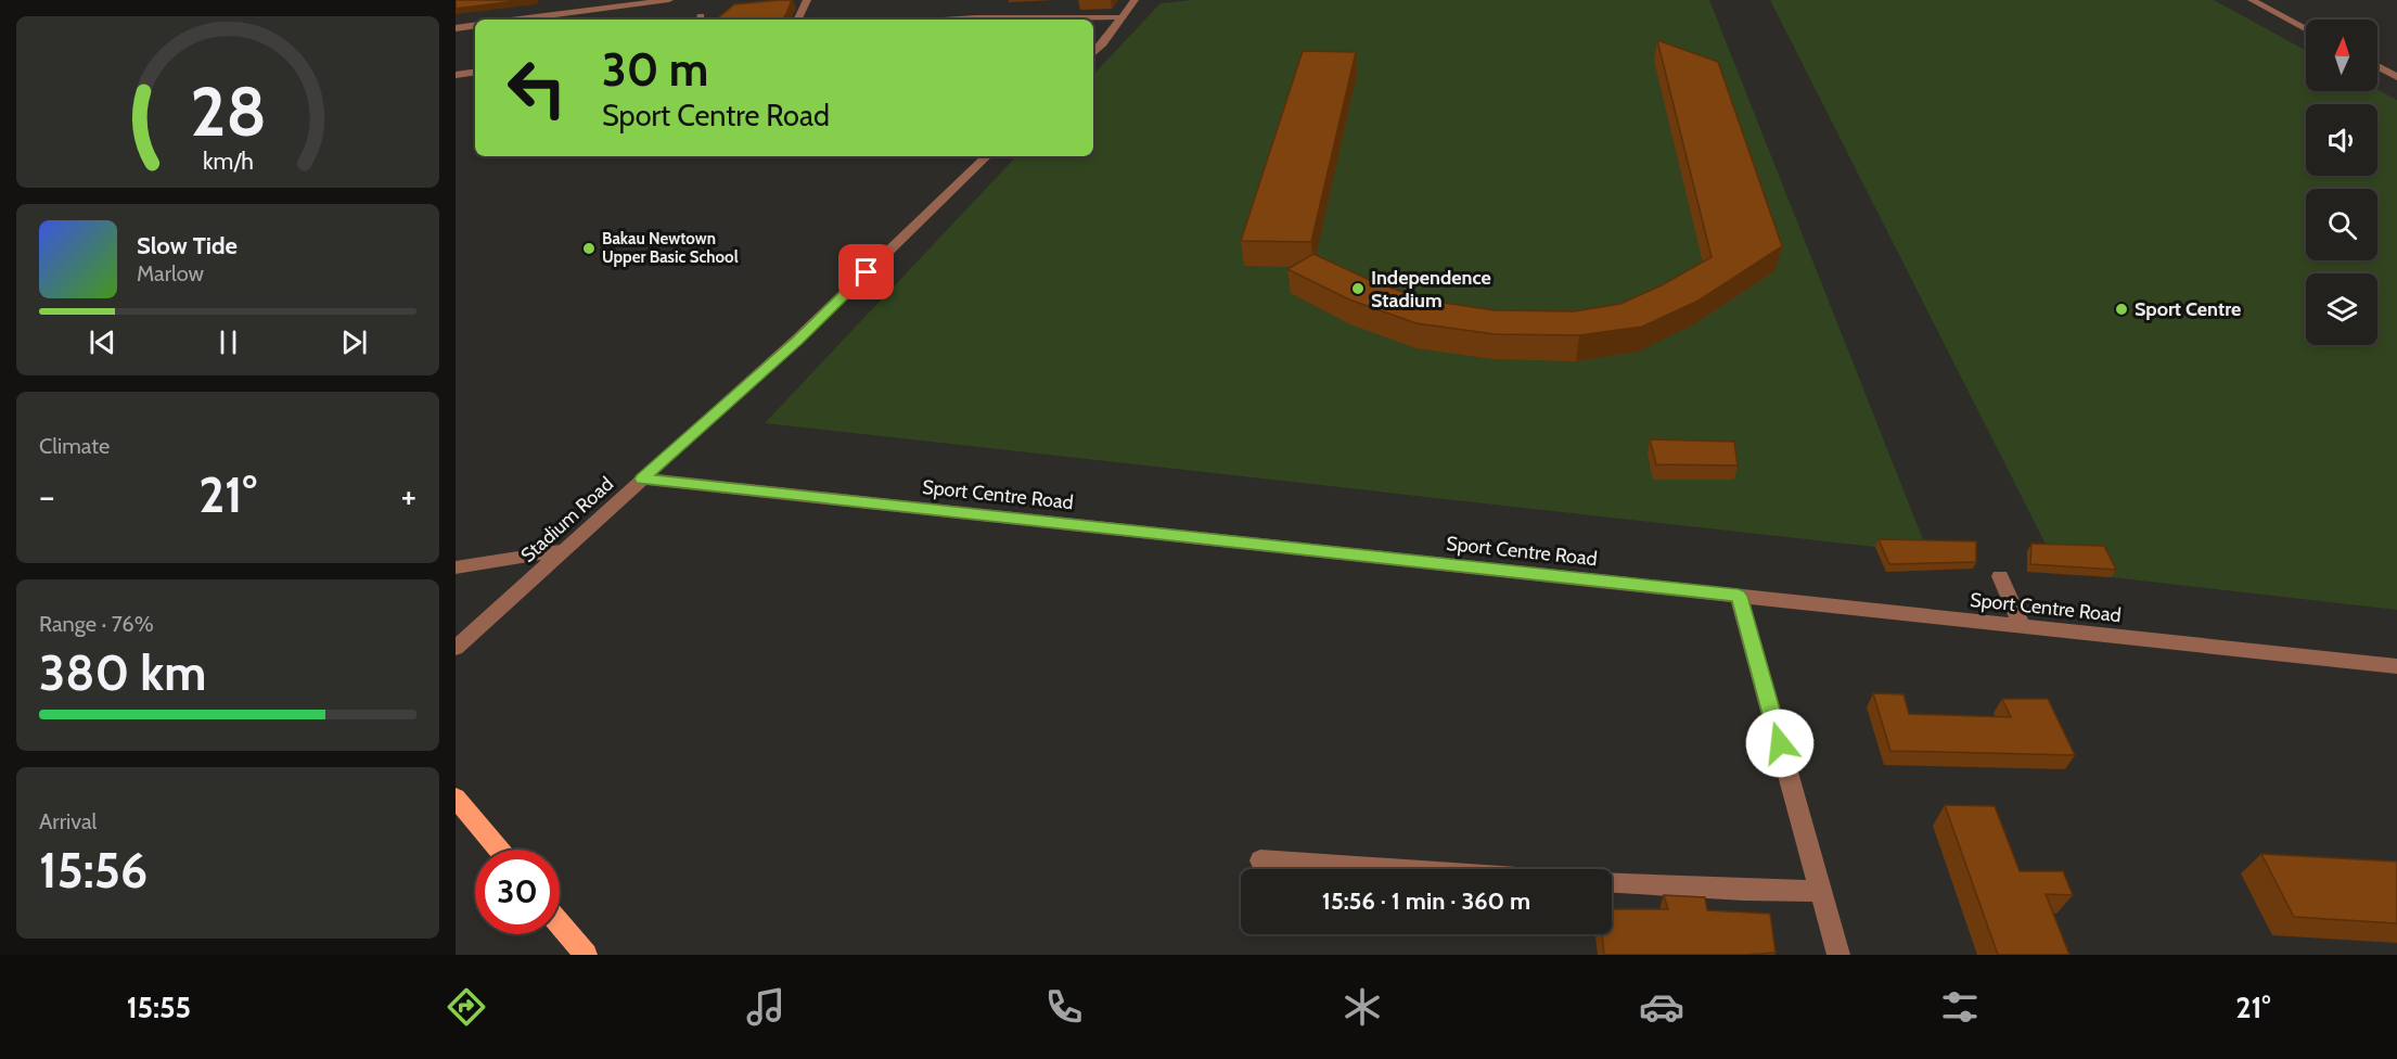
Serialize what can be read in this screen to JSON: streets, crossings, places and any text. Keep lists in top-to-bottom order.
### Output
{
  "streets": {
    "street": ["Sport Centre Road", "Stadium Road"]
  },
  "crossings": [
    ["Sport Centre Road", "Stadium Road"]
  ],
  "places": ["Bakau Newtown Upper Basic School", "Independence Stadium", "Sport Centre"],
  "north": "top",
  "page": {
    "turn": ["30 m", "Sport Centre Road"],
    "song": ["Slow Tide", "Marlow"],
    "tile": [
      "Climate",
      ["Range · 76%", "380 km"],
      ["Arrival", "15:56"]
    ],
    "heat": ["−", "21°", "+"],
    "limit": "30",
    "trip": "15:56 · 1 min · 360 m",
    "tabs": ["15:55", "21°"],
    "gauge": ["28", "km/h"]
  }
}
